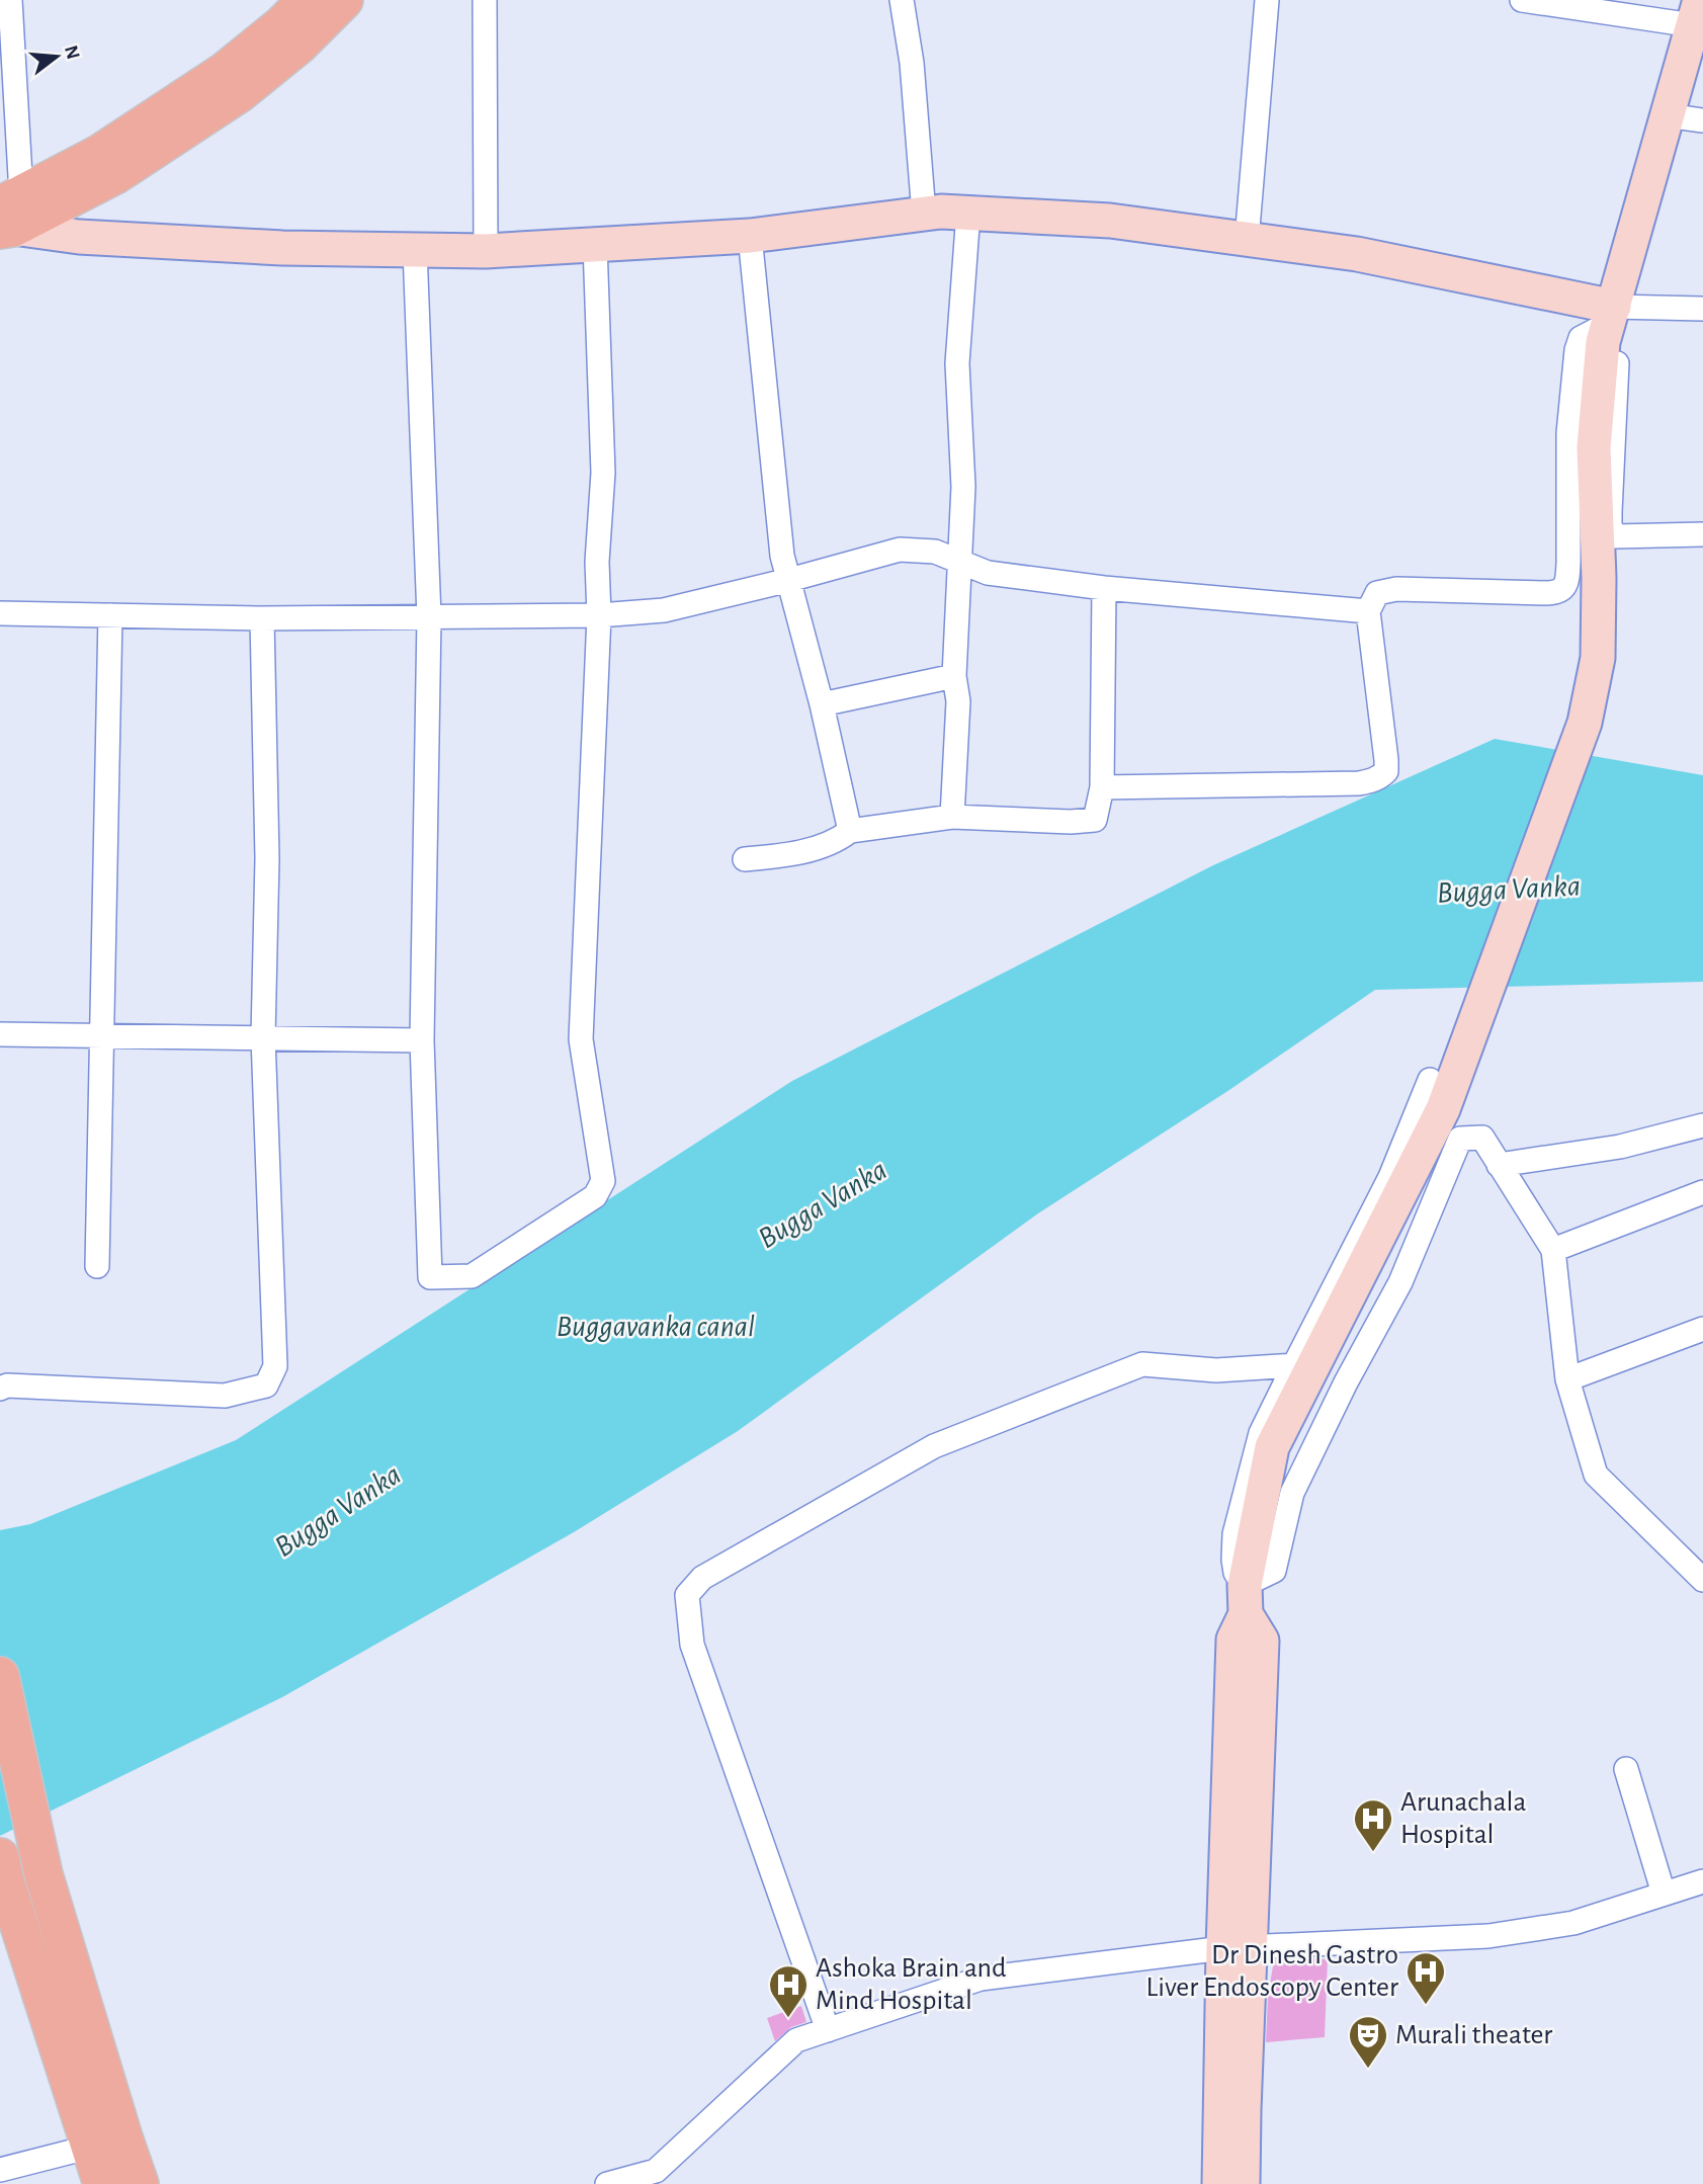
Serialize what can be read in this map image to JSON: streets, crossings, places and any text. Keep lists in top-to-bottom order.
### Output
{
  "water": ["Bugga Vanka", "Buggavanka canal"],
  "places": {
    "hospital": ["Arunachala Hospital", "Dr Dinesh Gastro Liver Endoscopy Center", "Ashoka Brain and Mind Hospital"],
    "theatre": ["Murali theater"]
  },
  "north": "right"
}
